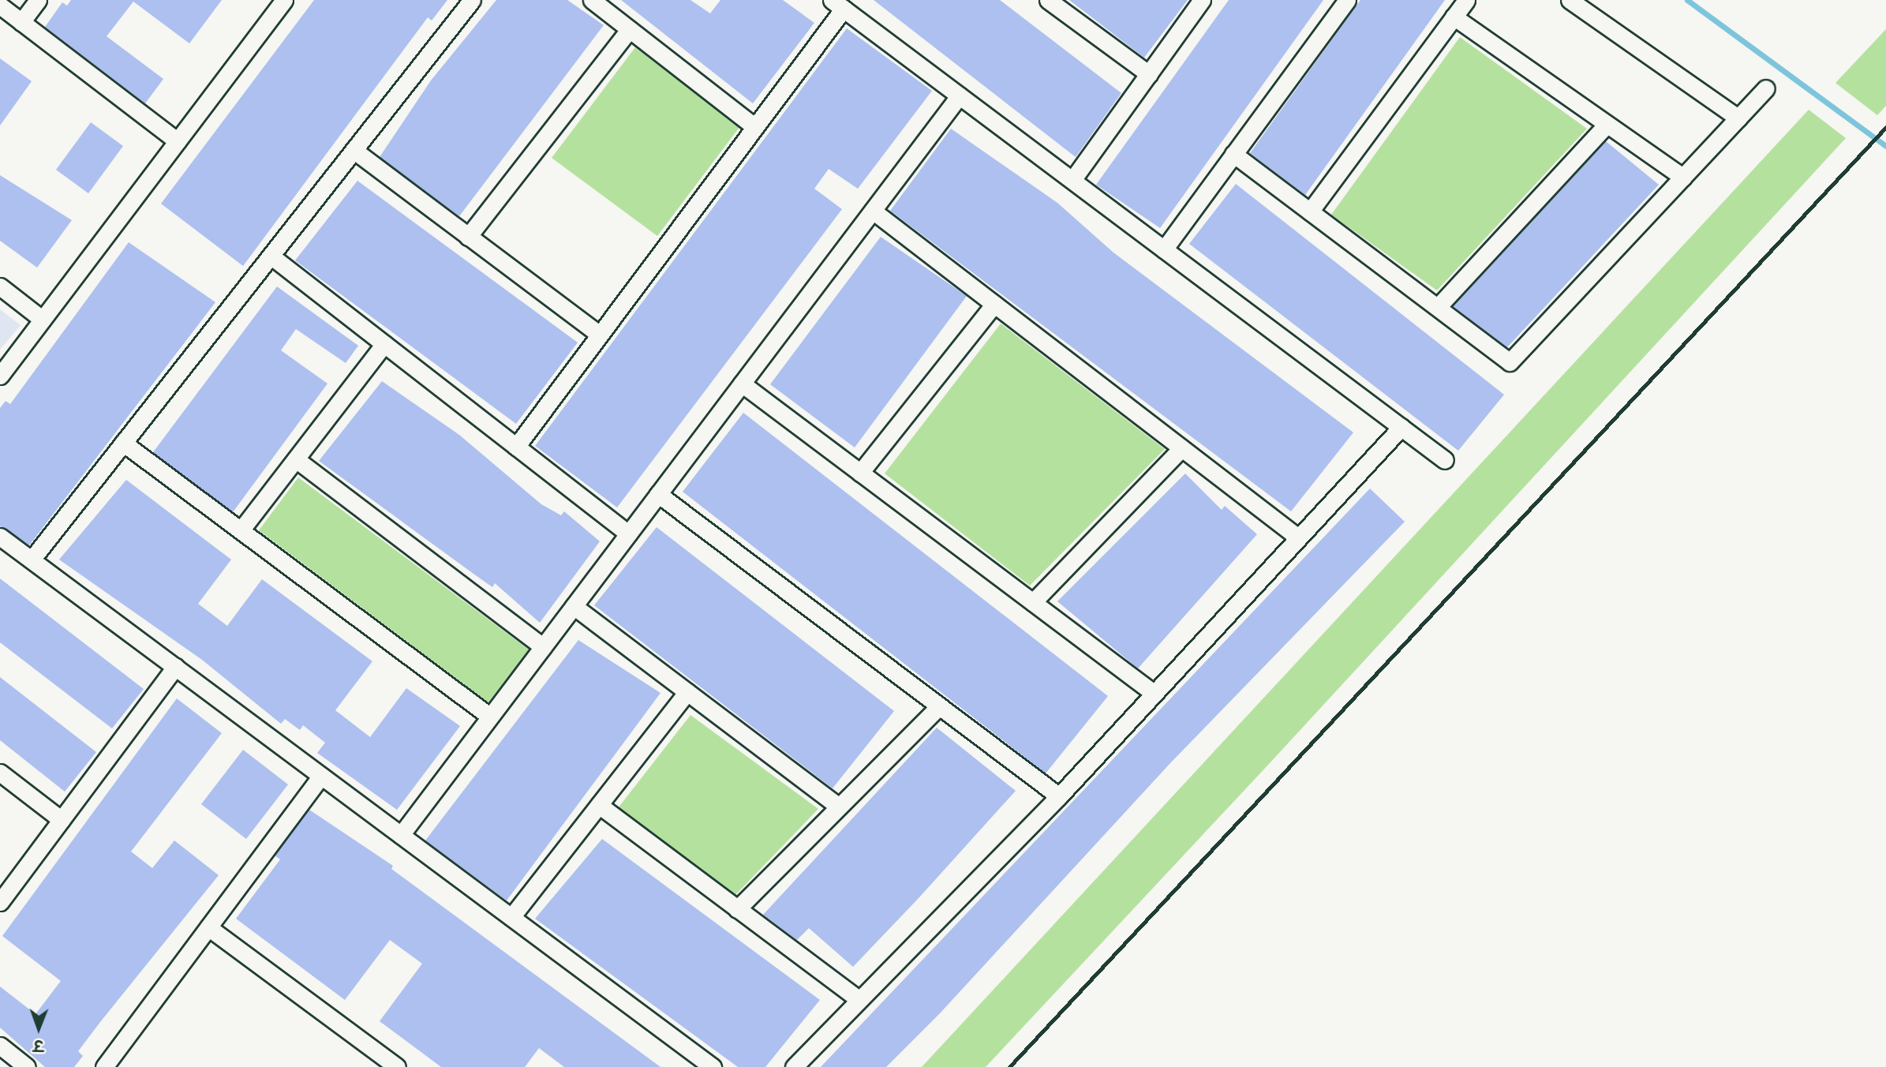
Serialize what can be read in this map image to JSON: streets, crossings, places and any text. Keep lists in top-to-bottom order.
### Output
{
  "north": "bottom"
}
